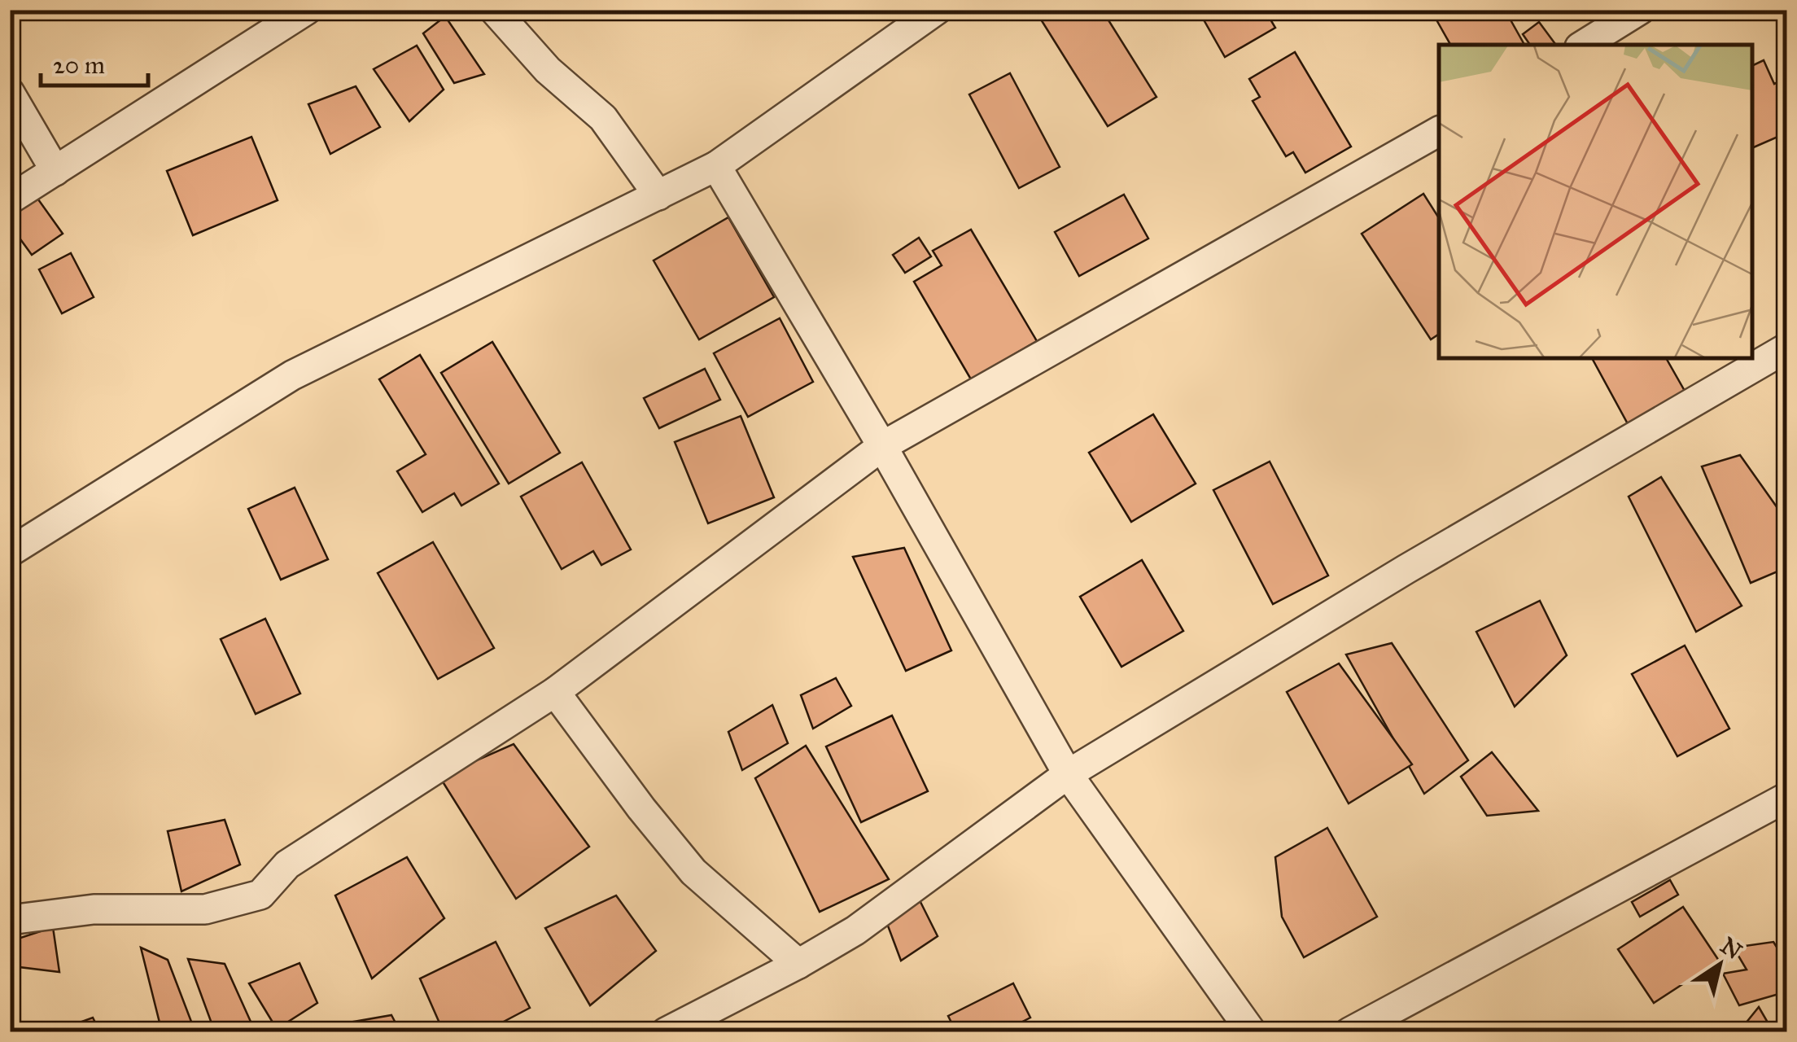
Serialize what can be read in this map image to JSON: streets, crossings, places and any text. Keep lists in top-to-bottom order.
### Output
{
  "scale_bar": "20 m",
  "north": "top right"
}
